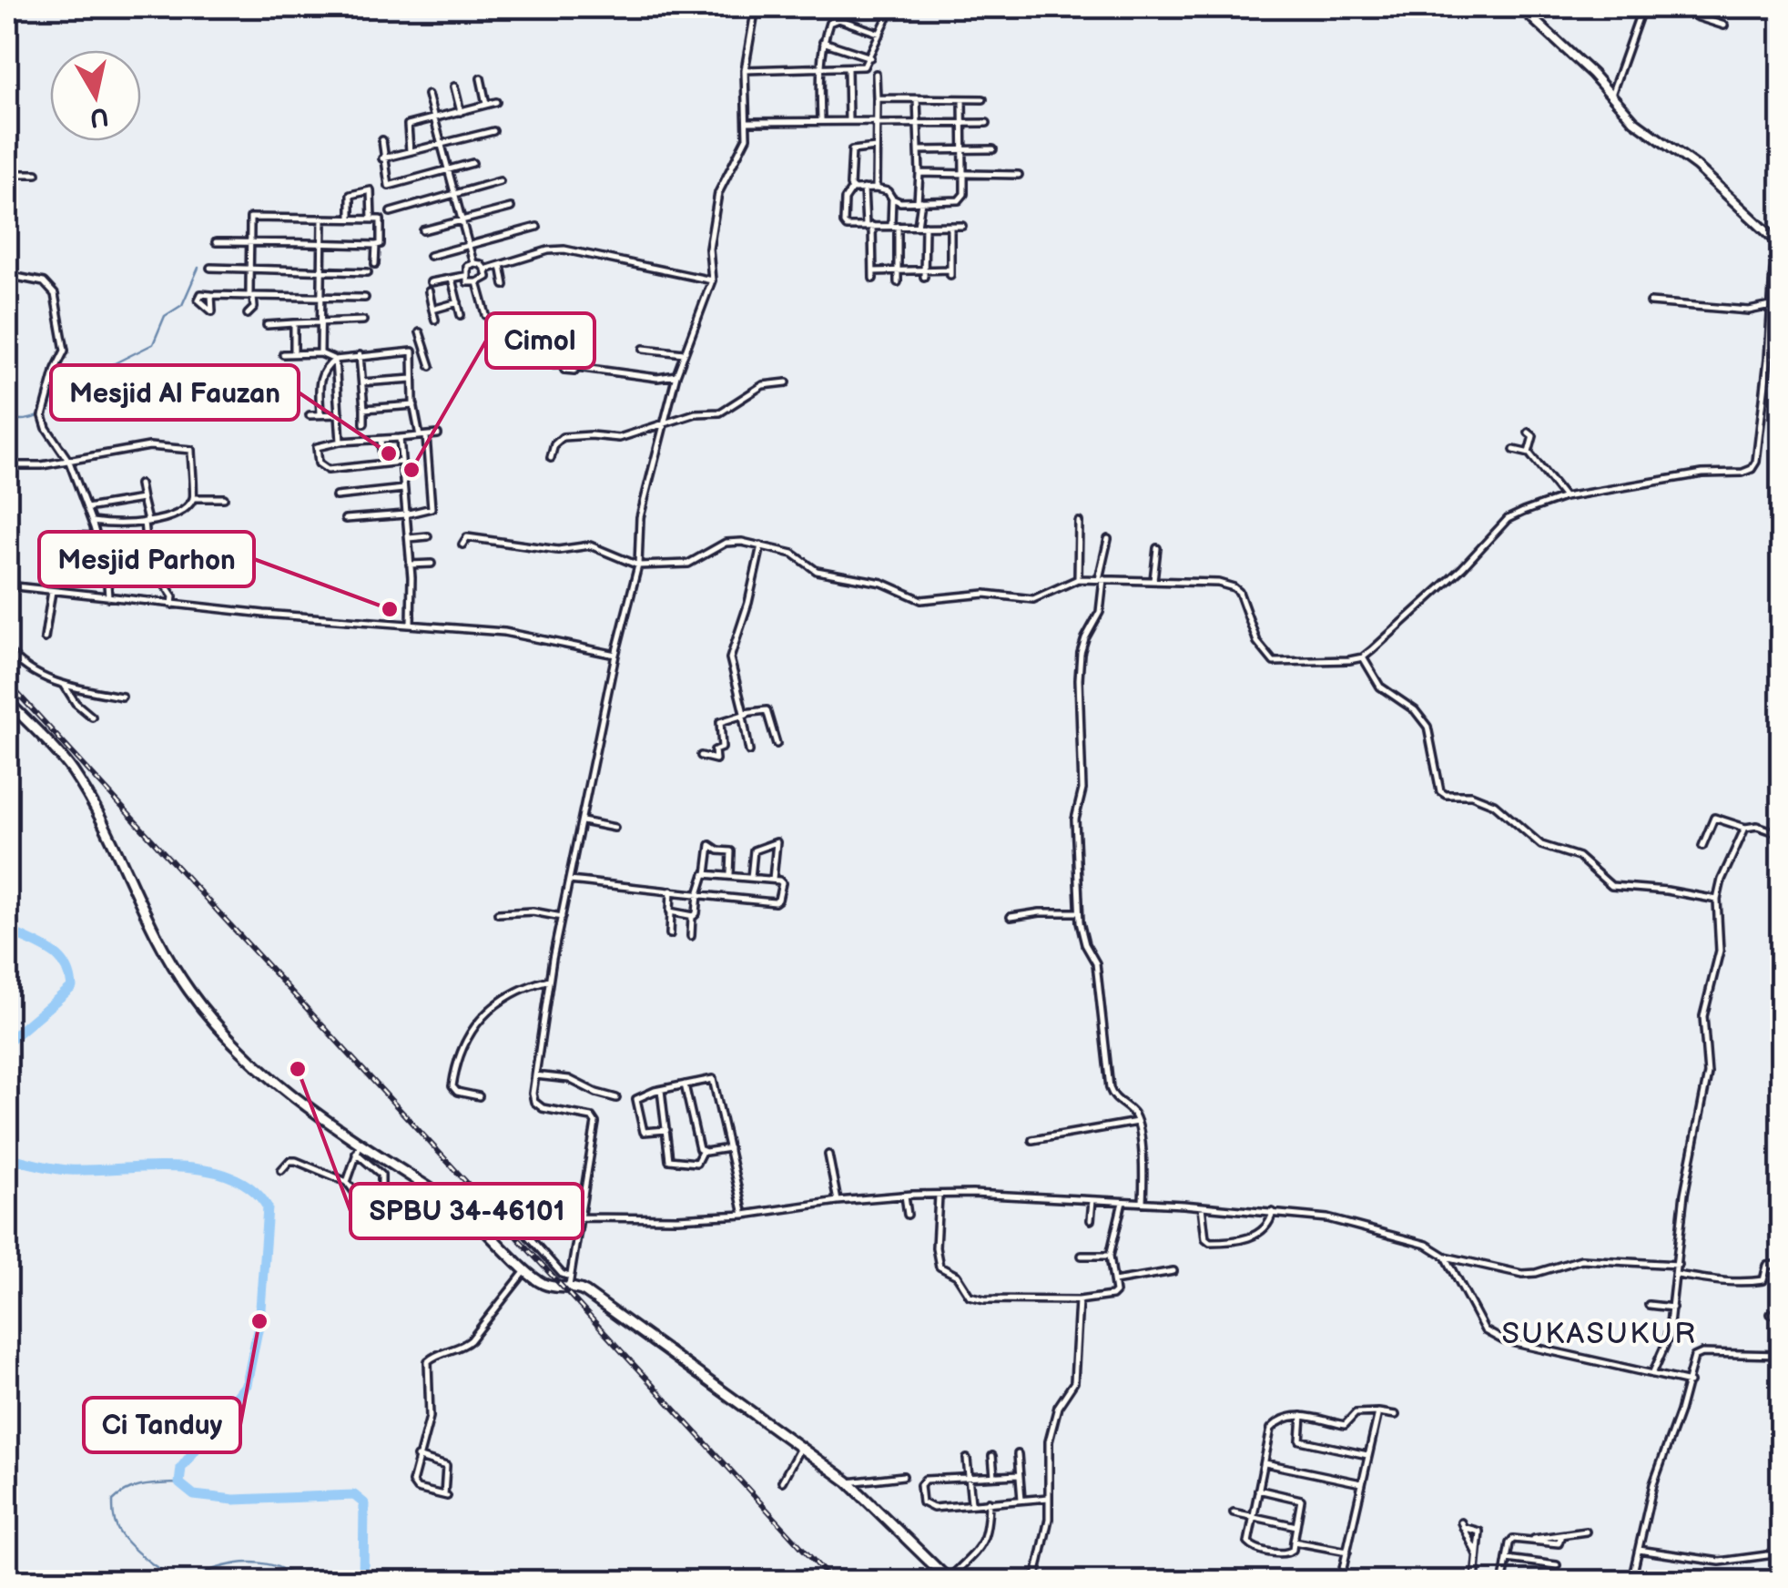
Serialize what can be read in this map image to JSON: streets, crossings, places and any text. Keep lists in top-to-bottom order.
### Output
{
  "districts": ["SUKASUKUR"],
  "places": [
    "Mesjid Al Fauzan",
    "Cimol",
    "Mesjid Parhon",
    "SPBU 34-46101",
    "Ci Tanduy"
  ],
  "north": "bottom"
}
